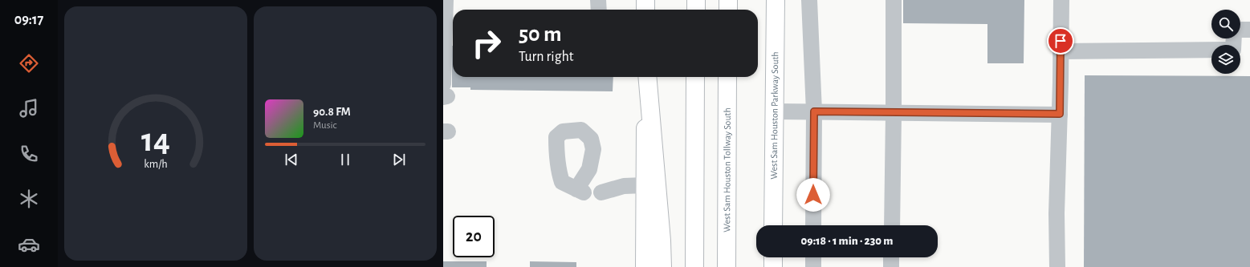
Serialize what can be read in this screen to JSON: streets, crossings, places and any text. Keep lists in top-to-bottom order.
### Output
{
  "streets": {
    "main road": ["West Sam Houston Parkway South", "West Sam Houston Tollway South"]
  },
  "page": {
    "tabs": "09:17",
    "turn": ["50 m", "Turn right"],
    "song": ["90.8 FM", "Music"],
    "limit": "20",
    "trip": "09:18 · 1 min · 230 m",
    "gauge": ["14", "km/h"]
  }
}
